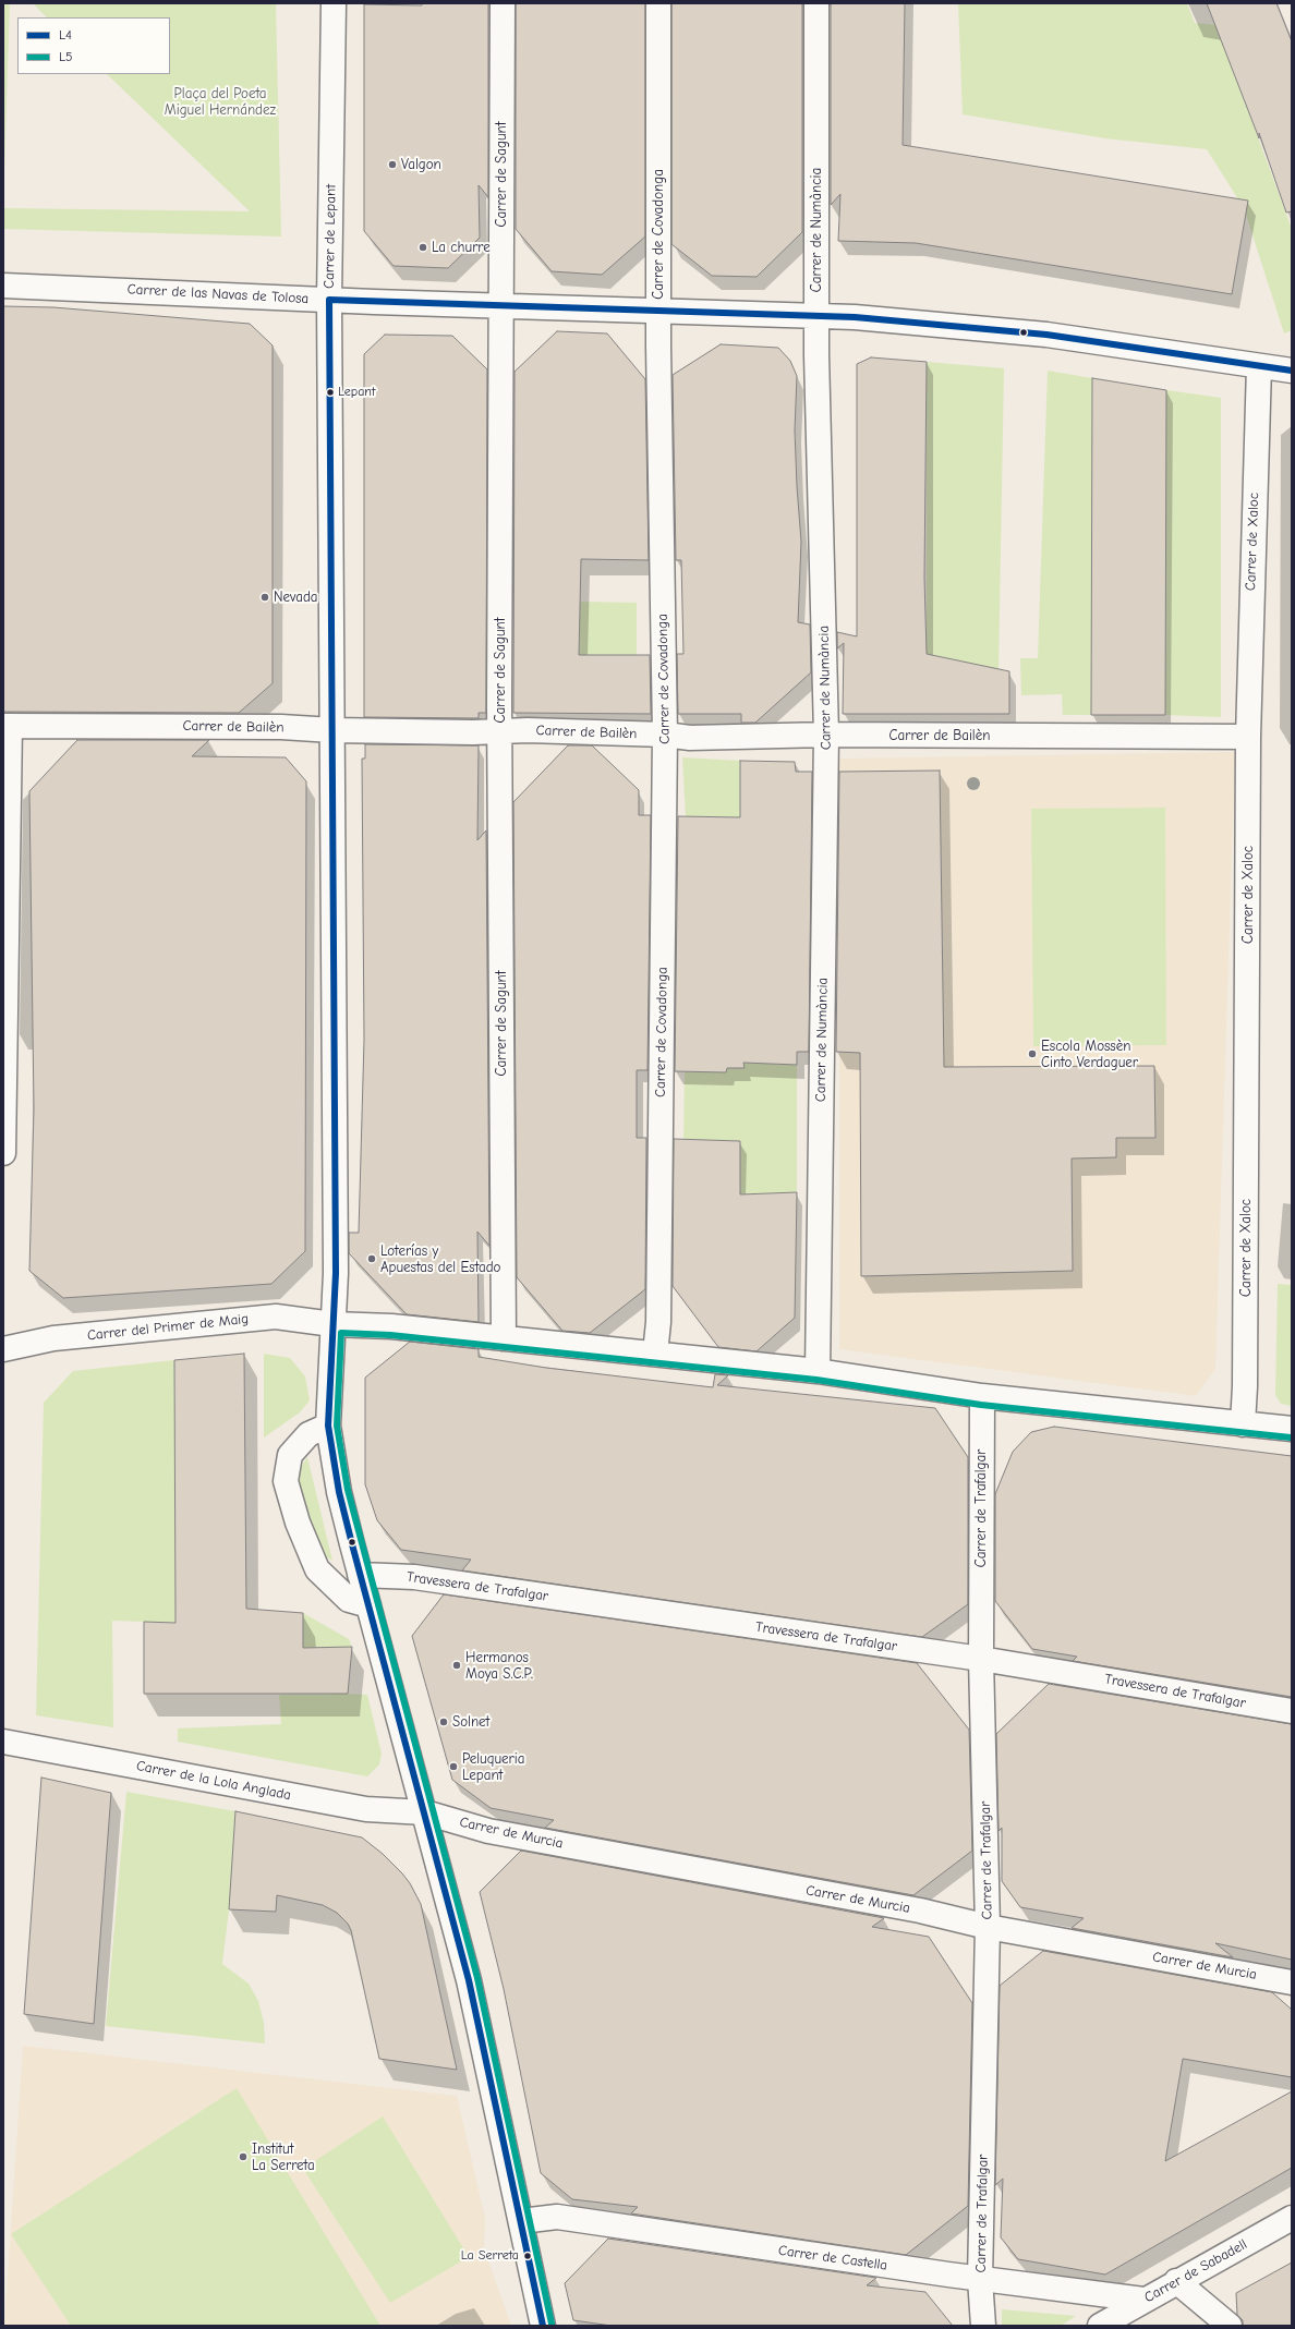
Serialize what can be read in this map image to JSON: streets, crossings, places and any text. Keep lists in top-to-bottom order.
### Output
{
  "streets": {
    "street": [
      "Carrer de Sagunt",
      "Carrer de Numància",
      "Carrer de Covadonga",
      "Carrer de Lepant",
      "Carrer de las Navas de Tolosa",
      "Carrer de Xaloc",
      "Carrer de Bailèn",
      "Carrer del Primer de Maig",
      "Carrer de Trafalgar",
      "Travessera de Trafalgar",
      "Carrer de la Lola Anglada",
      "Carrer de Murcia",
      "Carrer de Castella",
      "Carrer de Sabadell"
    ]
  },
  "crossings": [
    ["Carrer de Sagunt", "Carrer de las Navas de Tolosa"],
    ["Carrer de Sagunt", "Carrer de Bailèn"],
    ["Carrer de Sagunt", "Carrer del Primer de Maig"],
    ["Carrer de Numància", "Carrer de las Navas de Tolosa"],
    ["Carrer de Numància", "Carrer de Bailèn"],
    ["Carrer de Numància", "Carrer del Primer de Maig"],
    ["Carrer de Covadonga", "Carrer de las Navas de Tolosa"],
    ["Carrer de Covadonga", "Carrer de Bailèn"],
    ["Carrer de Covadonga", "Carrer del Primer de Maig"],
    ["Carrer de Lepant", "Carrer de las Navas de Tolosa"],
    ["Carrer de Lepant", "Carrer de Bailèn"],
    ["Carrer de Lepant", "Carrer del Primer de Maig"],
    ["Carrer de Lepant", "Travessera de Trafalgar"],
    ["Carrer de Lepant", "Carrer de la Lola Anglada"],
    ["Carrer de Lepant", "Carrer de Murcia"],
    ["Carrer de Lepant", "Carrer de Castella"],
    ["Carrer de las Navas de Tolosa", "Carrer de Xaloc"],
    ["Carrer de Xaloc", "Carrer de Bailèn"],
    ["Carrer de Xaloc", "Carrer del Primer de Maig"],
    ["Carrer del Primer de Maig", "Carrer de Trafalgar"],
    ["Carrer de Trafalgar", "Travessera de Trafalgar"],
    ["Carrer de Trafalgar", "Carrer de Murcia"],
    ["Carrer de Trafalgar", "Carrer de Castella"],
    ["Carrer de la Lola Anglada", "Carrer de Murcia"],
    ["Carrer de Castella", "Carrer de Sabadell"]
  ],
  "parks": ["Plaça del Poeta Miguel Hernández"],
  "places": [
    "Valgon",
    "La churre",
    "Lepant",
    "Nevada",
    "Escola Mossèn Cinto Verdaguer",
    "Loterías y Apuestas del Estado",
    "Hermanos Moya S.C.P.",
    "Solnet",
    "Peluqueria Lepant",
    "Institut La Serreta",
    "La Serreta"
  ],
  "lines": ["transit line L4", "transit line L5"],
  "legend": ["L4", "L5"]
}
